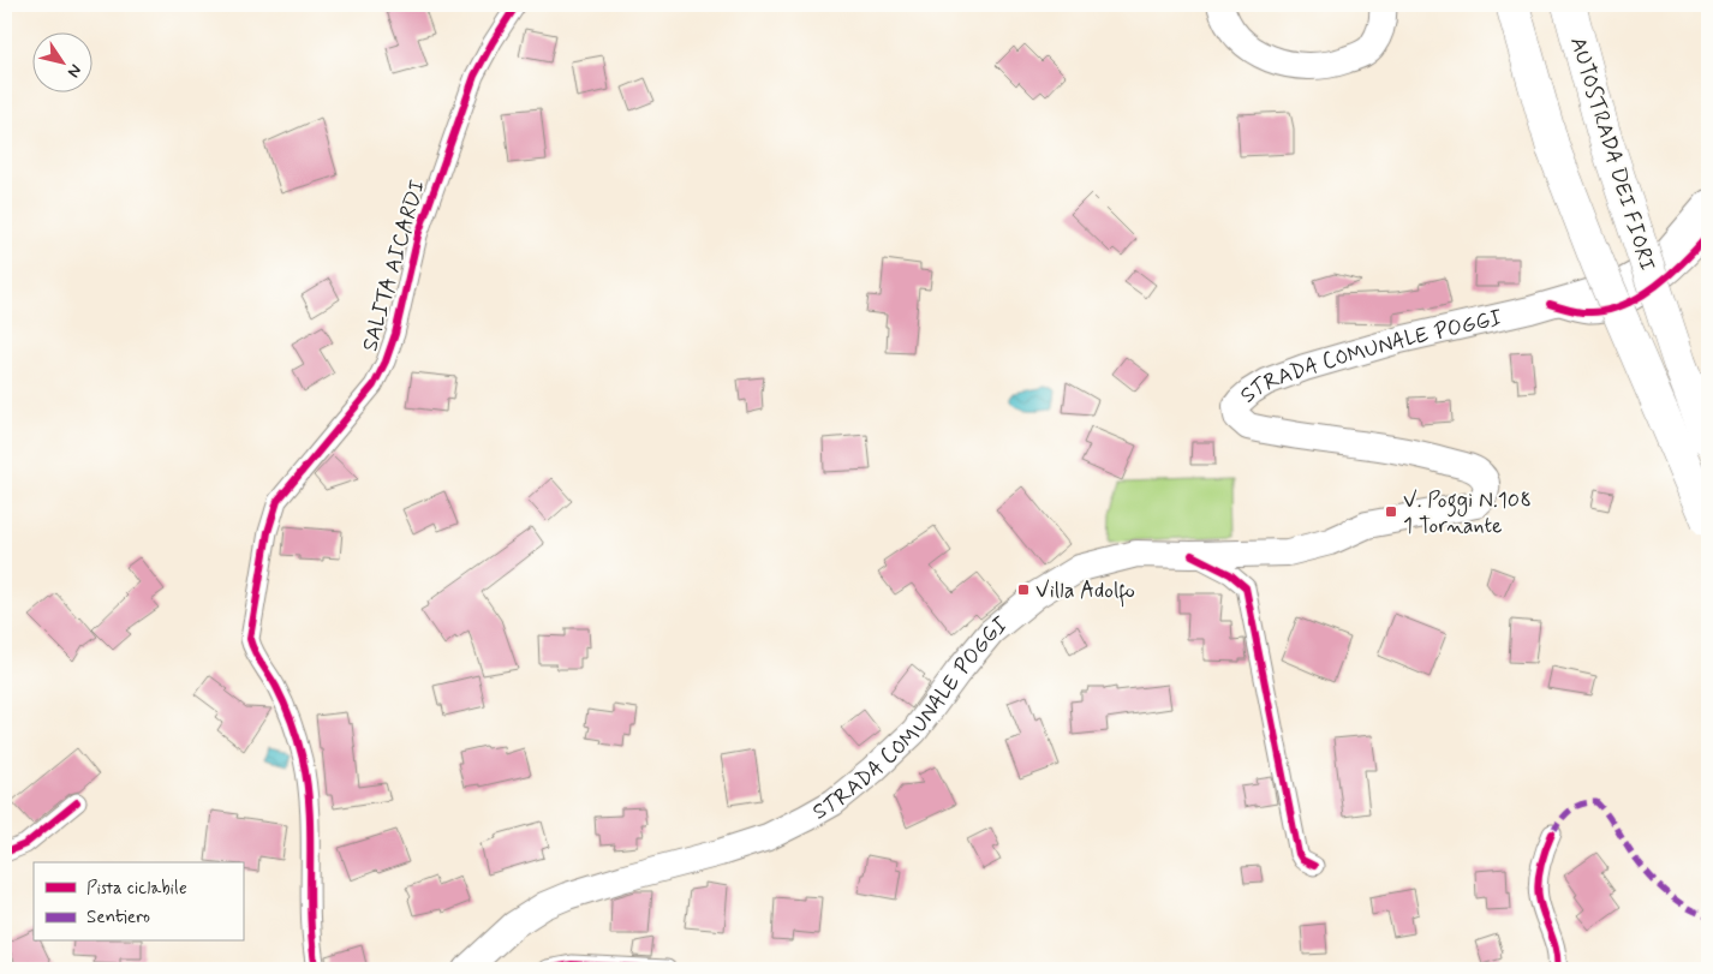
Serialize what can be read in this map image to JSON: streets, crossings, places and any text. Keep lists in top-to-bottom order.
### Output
{
  "streets": {
    "highway": ["AUTOSTRADA DEI FIORI"],
    "main road": ["STRADA COMUNALE POGGI"],
    "street": ["SALITA AICARDI"]
  },
  "places": {
    "transit": ["V. Poggi N.108 1 Tornante", "Villa Adolfo"]
  },
  "legend": ["Pista ciclabile", "Sentiero"],
  "north": "bottom right"
}
